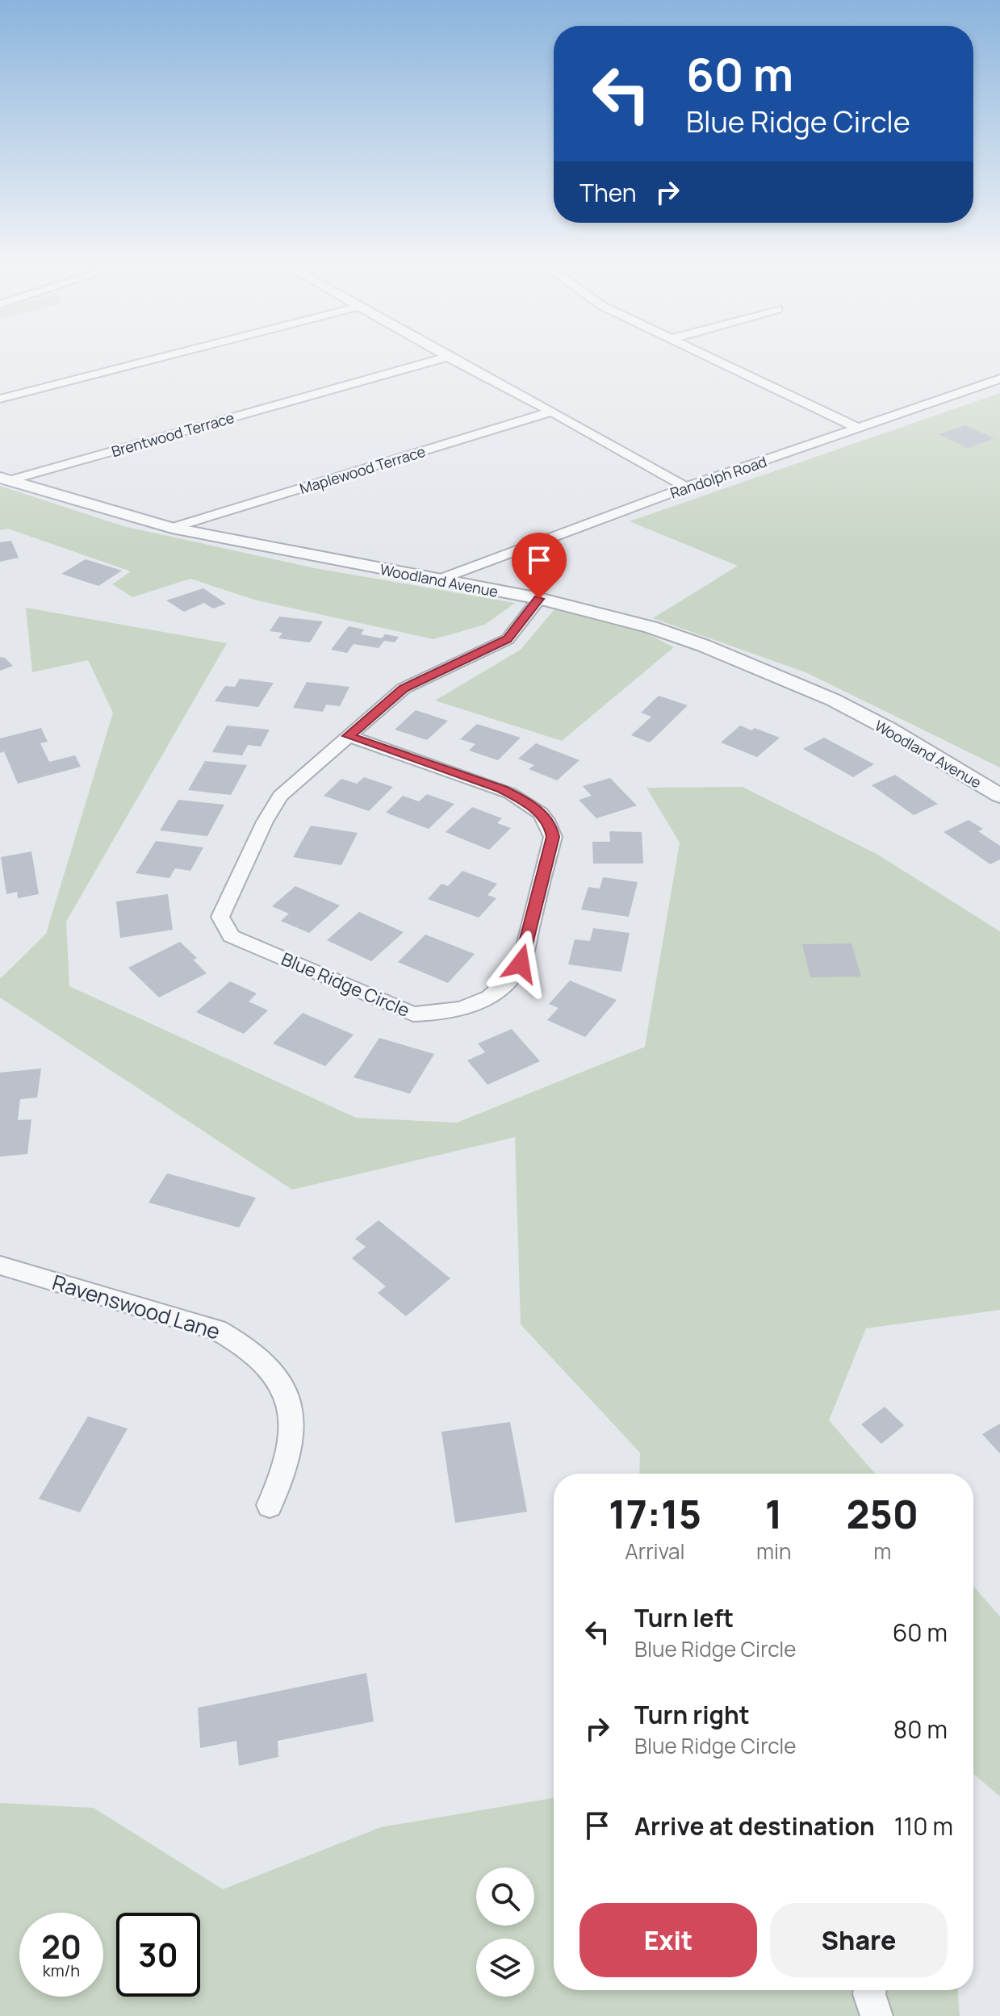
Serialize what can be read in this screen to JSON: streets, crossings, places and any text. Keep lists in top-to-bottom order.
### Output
{
  "streets": {
    "street": [
      "Brentwood Terrace",
      "Maplewood Terrace",
      "Randolph Road",
      "Woodland Avenue",
      "Blue Ridge Circle",
      "Ravenswood Lane"
    ]
  },
  "crossings": [
    ["Brentwood Terrace", "Woodland Avenue"],
    ["Maplewood Terrace", "Woodland Avenue"],
    ["Randolph Road", "Woodland Avenue"],
    ["Woodland Avenue", "Blue Ridge Circle"]
  ],
  "page": {
    "turn": ["60 m", "Blue Ridge Circle"],
    "then": "Then",
    "eta": [
      "17:15",
      "Arrival",
      "1",
      "min",
      "250",
      "m"
    ],
    "list": [
      {
        "name": "Turn left",
        "note": "Blue Ridge Circle",
        "value": "60 m"
      },
      {
        "name": "Turn right",
        "note": "Blue Ridge Circle",
        "value": "80 m"
      },
      {
        "name": "Arrive at destination",
        "value": "110 m"
      }
    ],
    "buttons": ["Exit", "Share"],
    "speed": "20 km/h",
    "limit": "30"
  }
}
